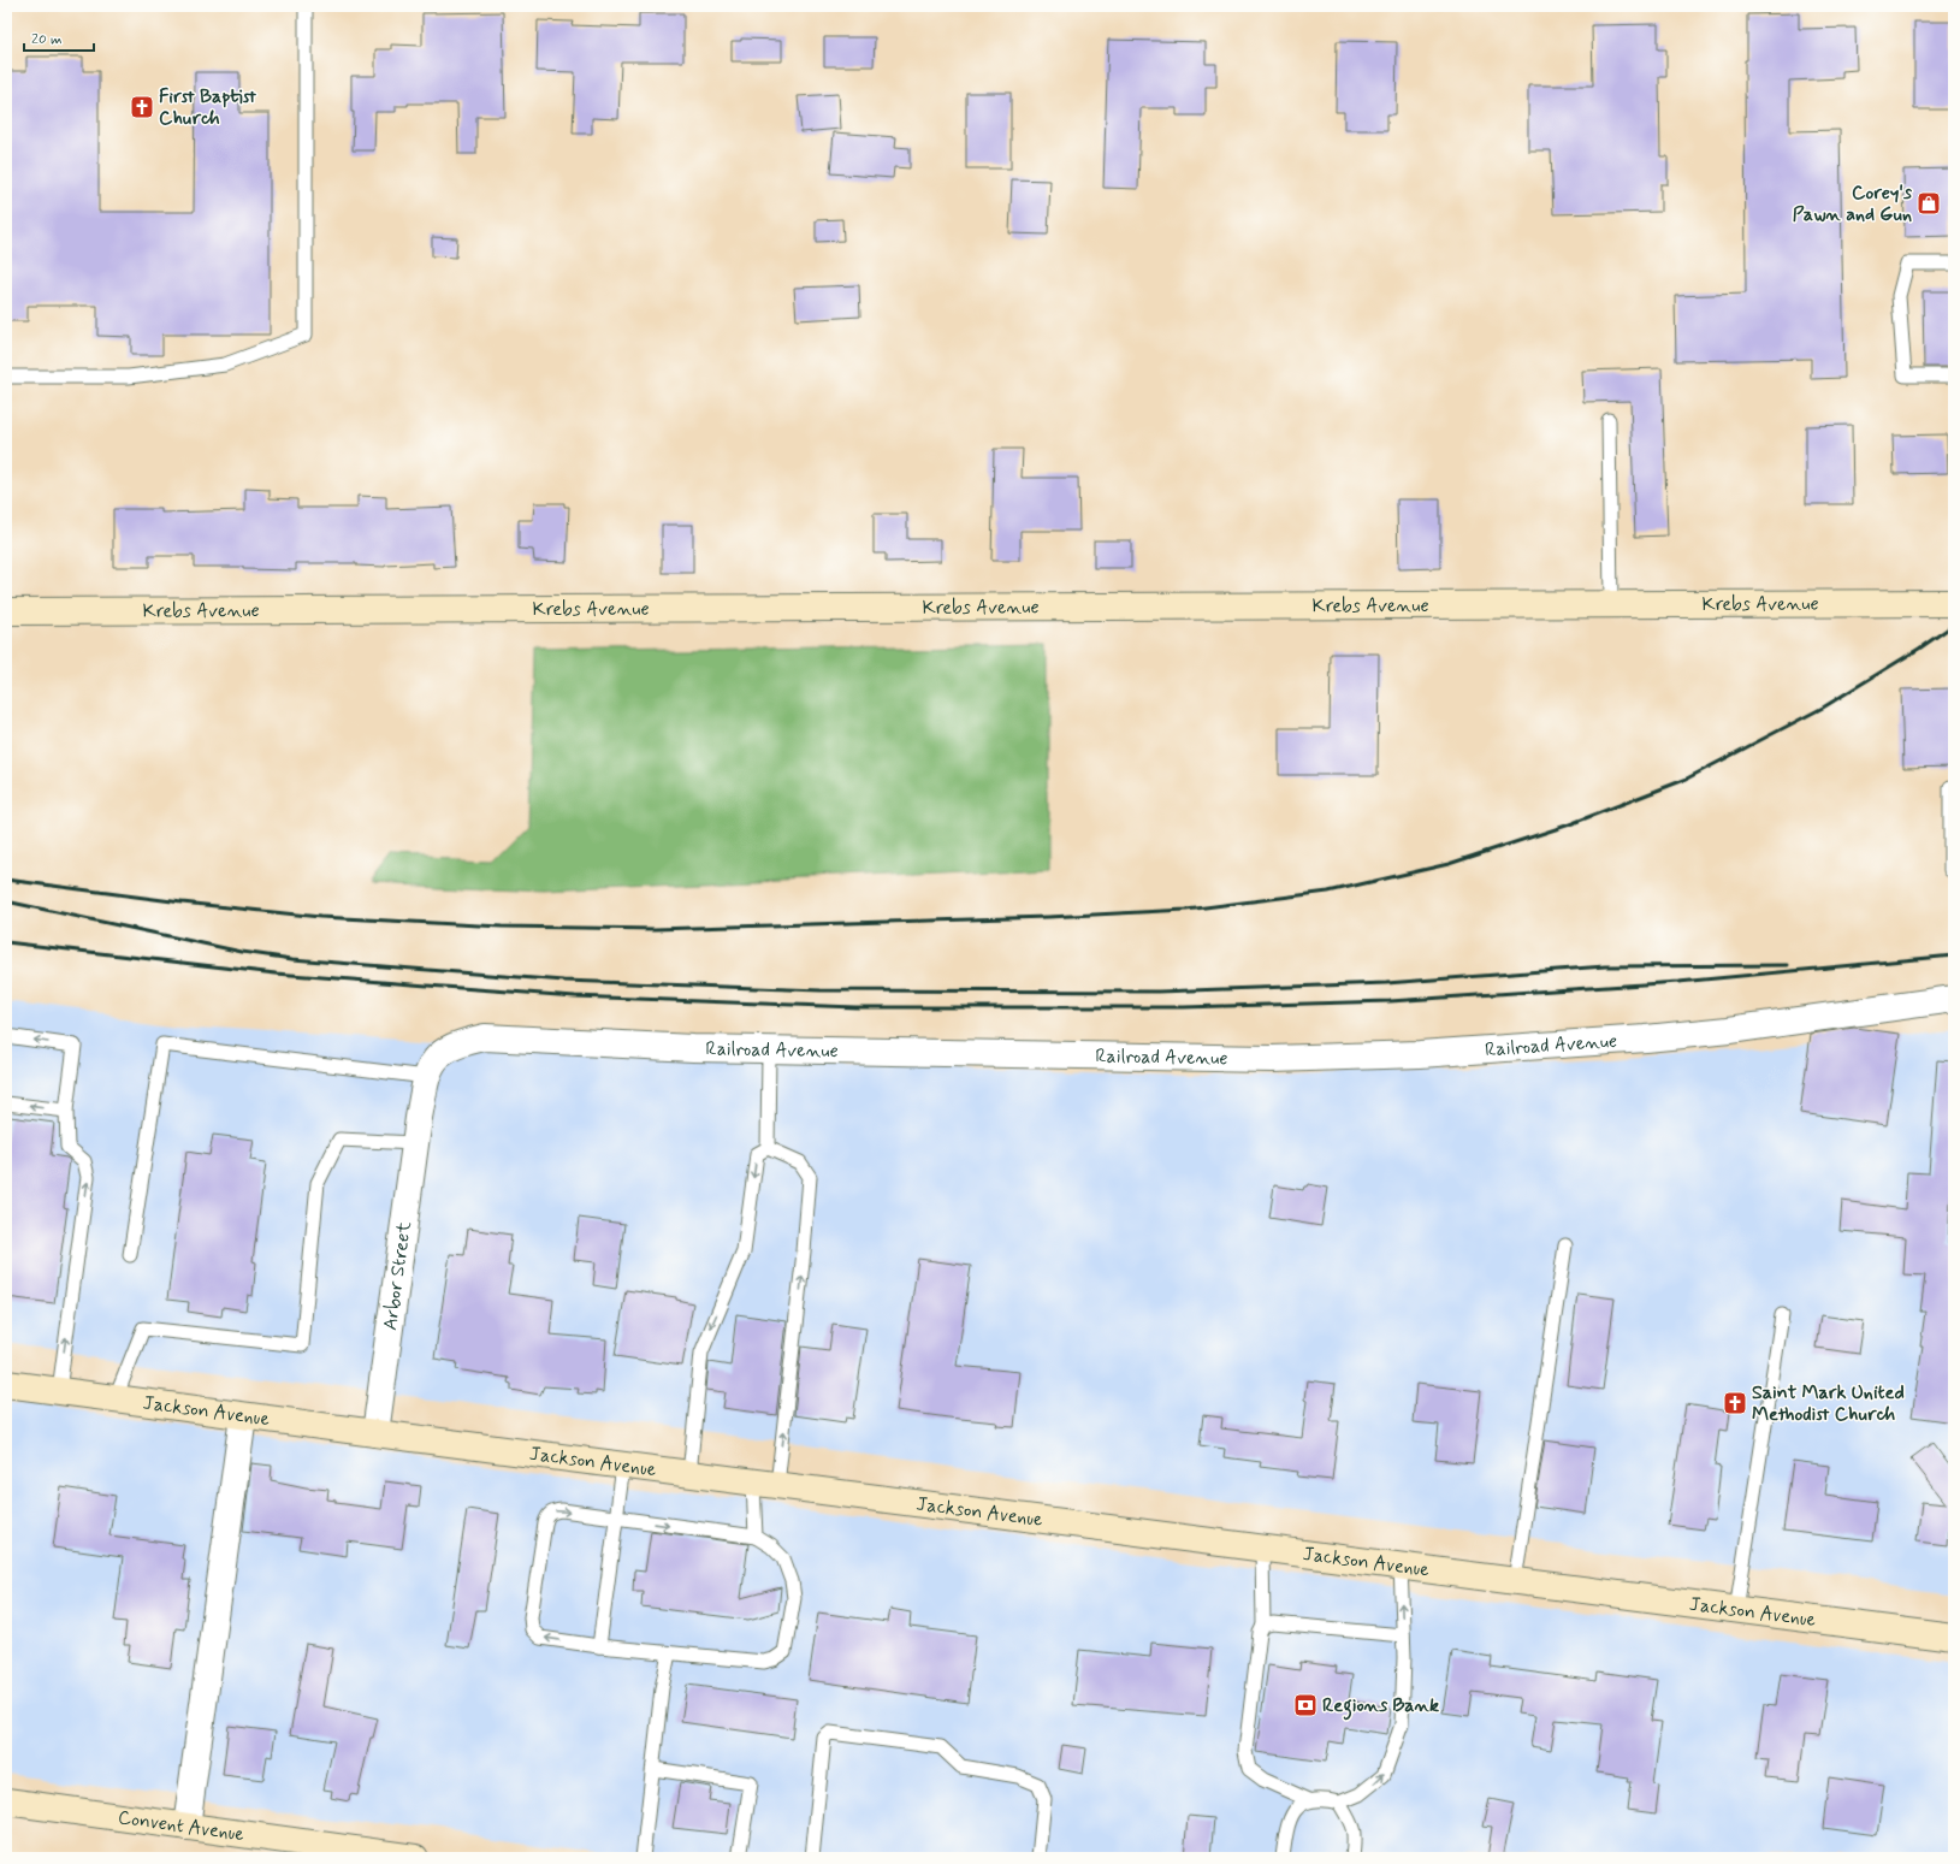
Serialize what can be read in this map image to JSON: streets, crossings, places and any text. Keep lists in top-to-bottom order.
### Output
{
  "streets": {
    "street": [
      "Krebs Avenue",
      "Railroad Avenue",
      "Arbor Street",
      "Jackson Avenue",
      "Convent Avenue"
    ]
  },
  "crossings": [
    ["Railroad Avenue", "Arbor Street"],
    ["Arbor Street", "Jackson Avenue"]
  ],
  "places": {
    "church": ["First Baptist Church", "Saint Mark United Methodist Church"],
    "shop": ["Corey's Pawn and Gun"],
    "bank": ["Regions Bank"]
  },
  "scale_bar": "20 m"
}
